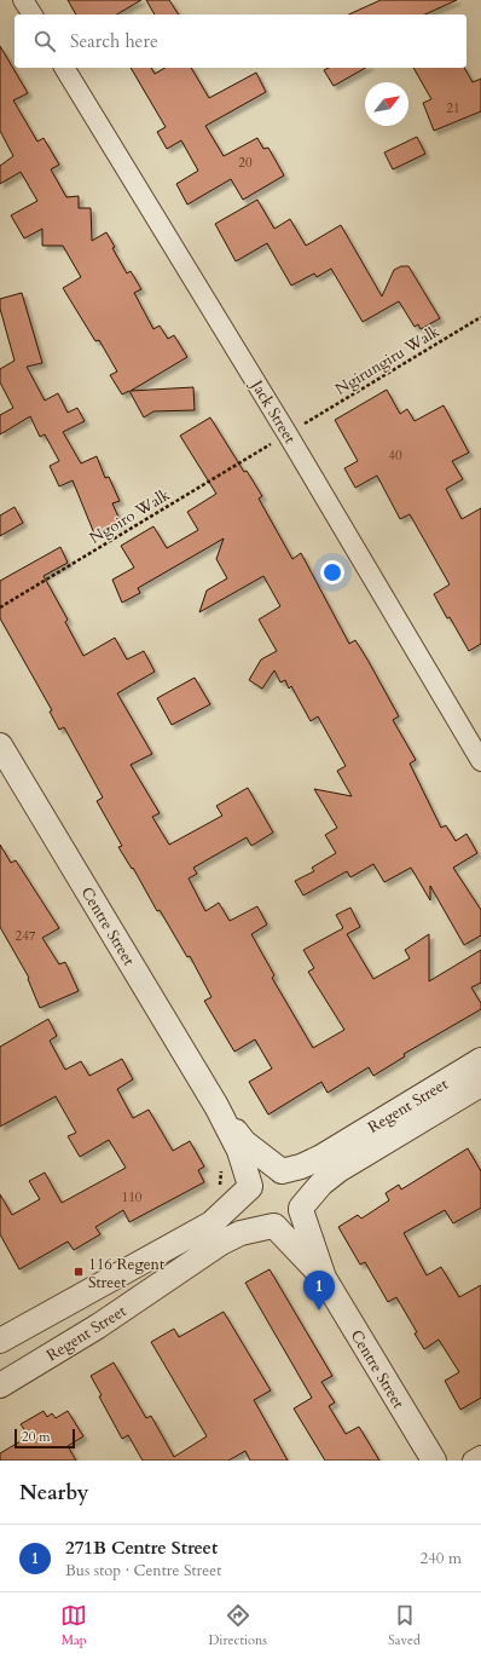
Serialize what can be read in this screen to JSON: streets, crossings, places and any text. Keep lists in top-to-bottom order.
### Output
{
  "streets": {
    "street": ["Jack Street", "Centre Street", "Regent Street"],
    "path": ["Ngirungiru Walk", "Ngoiro Walk"]
  },
  "crossings": [
    ["Centre Street", "Regent Street"]
  ],
  "places": {
    "transit": ["116 Regent Street"]
  },
  "house_numbers": [
    "21",
    "20",
    "40",
    "247",
    "110"
  ],
  "scale_bar": "20 m",
  "north": "top right",
  "page": {
    "search": "Search here",
    "pins": "1",
    "scale": "20 m",
    "heading": "Nearby",
    "list": [
      {
        "mark": "1",
        "name": "271B Centre Street",
        "note": "Bus stop · Centre Street",
        "value": "240 m"
      }
    ],
    "nav": ["Map", "Directions", "Saved"]
  }
}
